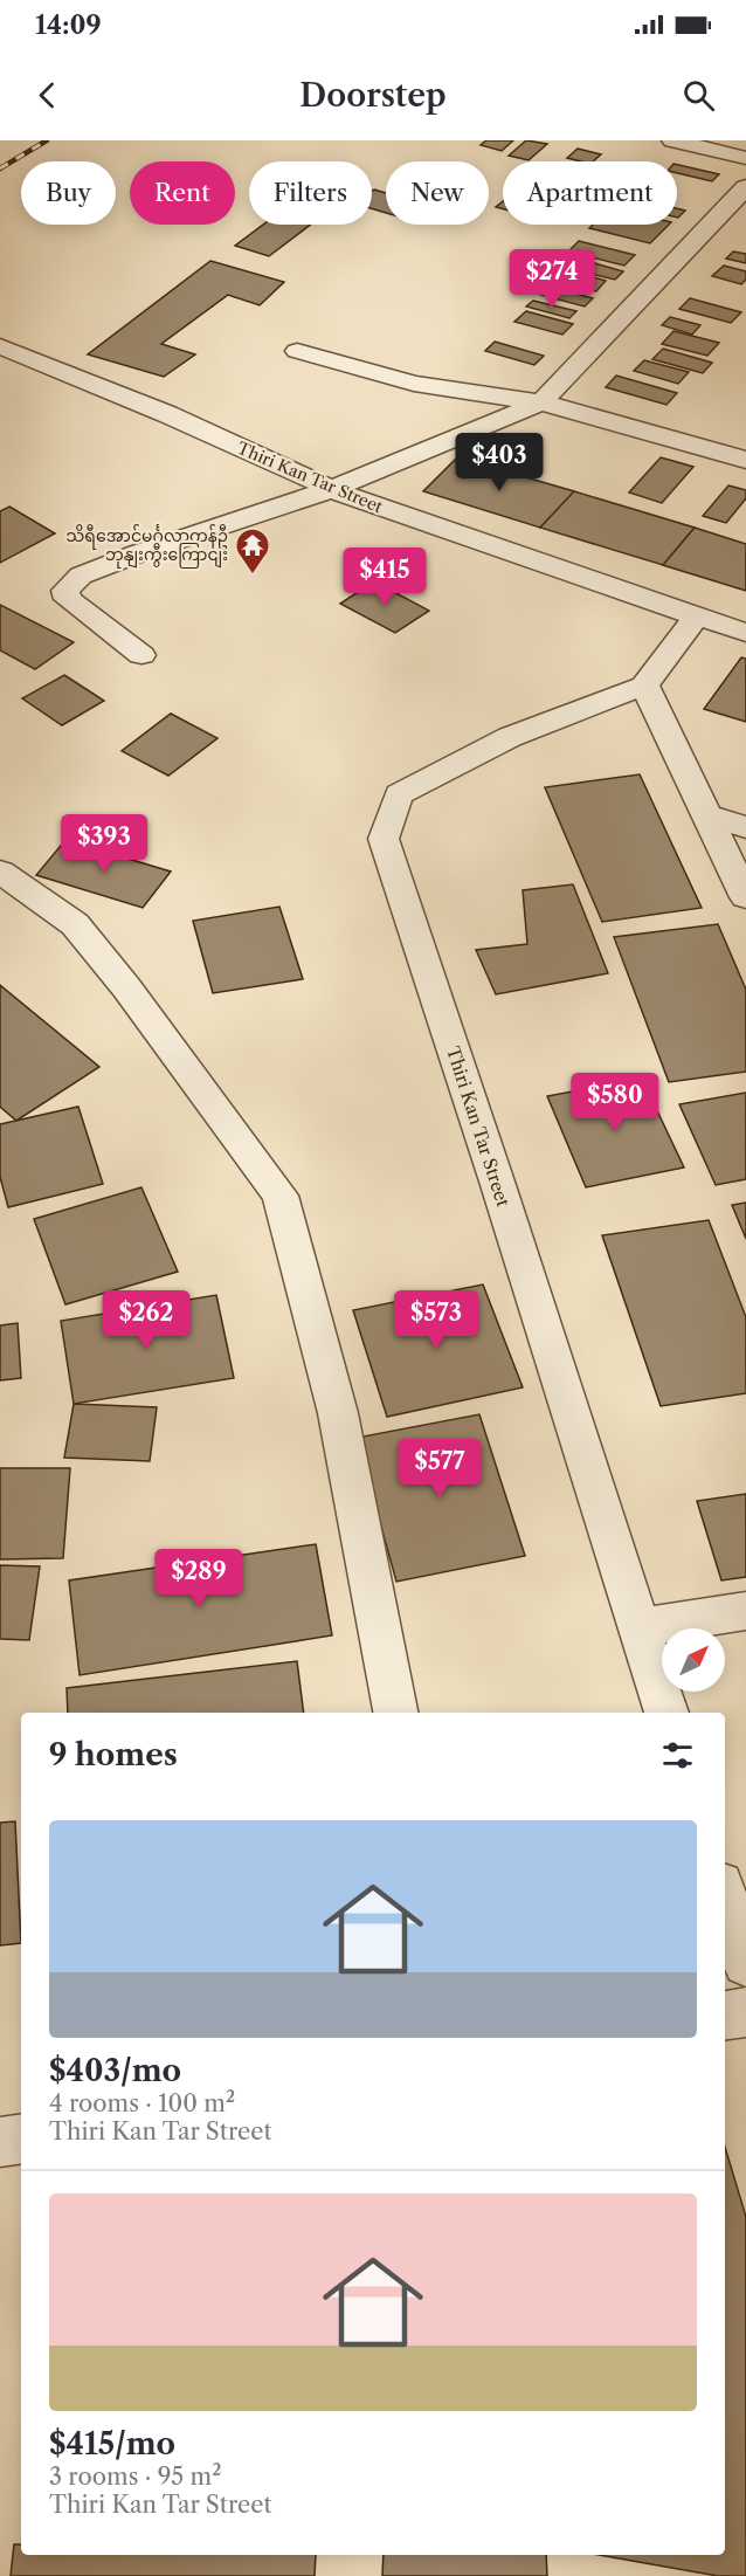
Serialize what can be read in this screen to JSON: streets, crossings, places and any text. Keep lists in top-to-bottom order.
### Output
{
  "streets": {
    "street": ["Thiri Kan Tar Street"]
  },
  "places": {
    "temple": ["သိရီအောင်မင်္ဂလာကန်ဦ ဘုနျးကွီးကြောငျး"]
  },
  "north": "top right",
  "page": {
    "status": "14:09",
    "header": "Doorstep",
    "chip": [
      "Buy",
      "Rent",
      "Filters",
      "New",
      "Apartment"
    ],
    "price": [
      "$274",
      "$403",
      "$415",
      "$393",
      "$580",
      "$262",
      "$573",
      "$577",
      "$289"
    ],
    "heading": "9 homes",
    "list": [
      {
        "name": "$403/mo",
        "note": "4 rooms · 100 m² · Thiri Kan Tar Street"
      },
      {
        "name": "$415/mo",
        "note": "3 rooms · 95 m² · Thiri Kan Tar Street"
      }
    ]
  }
}
